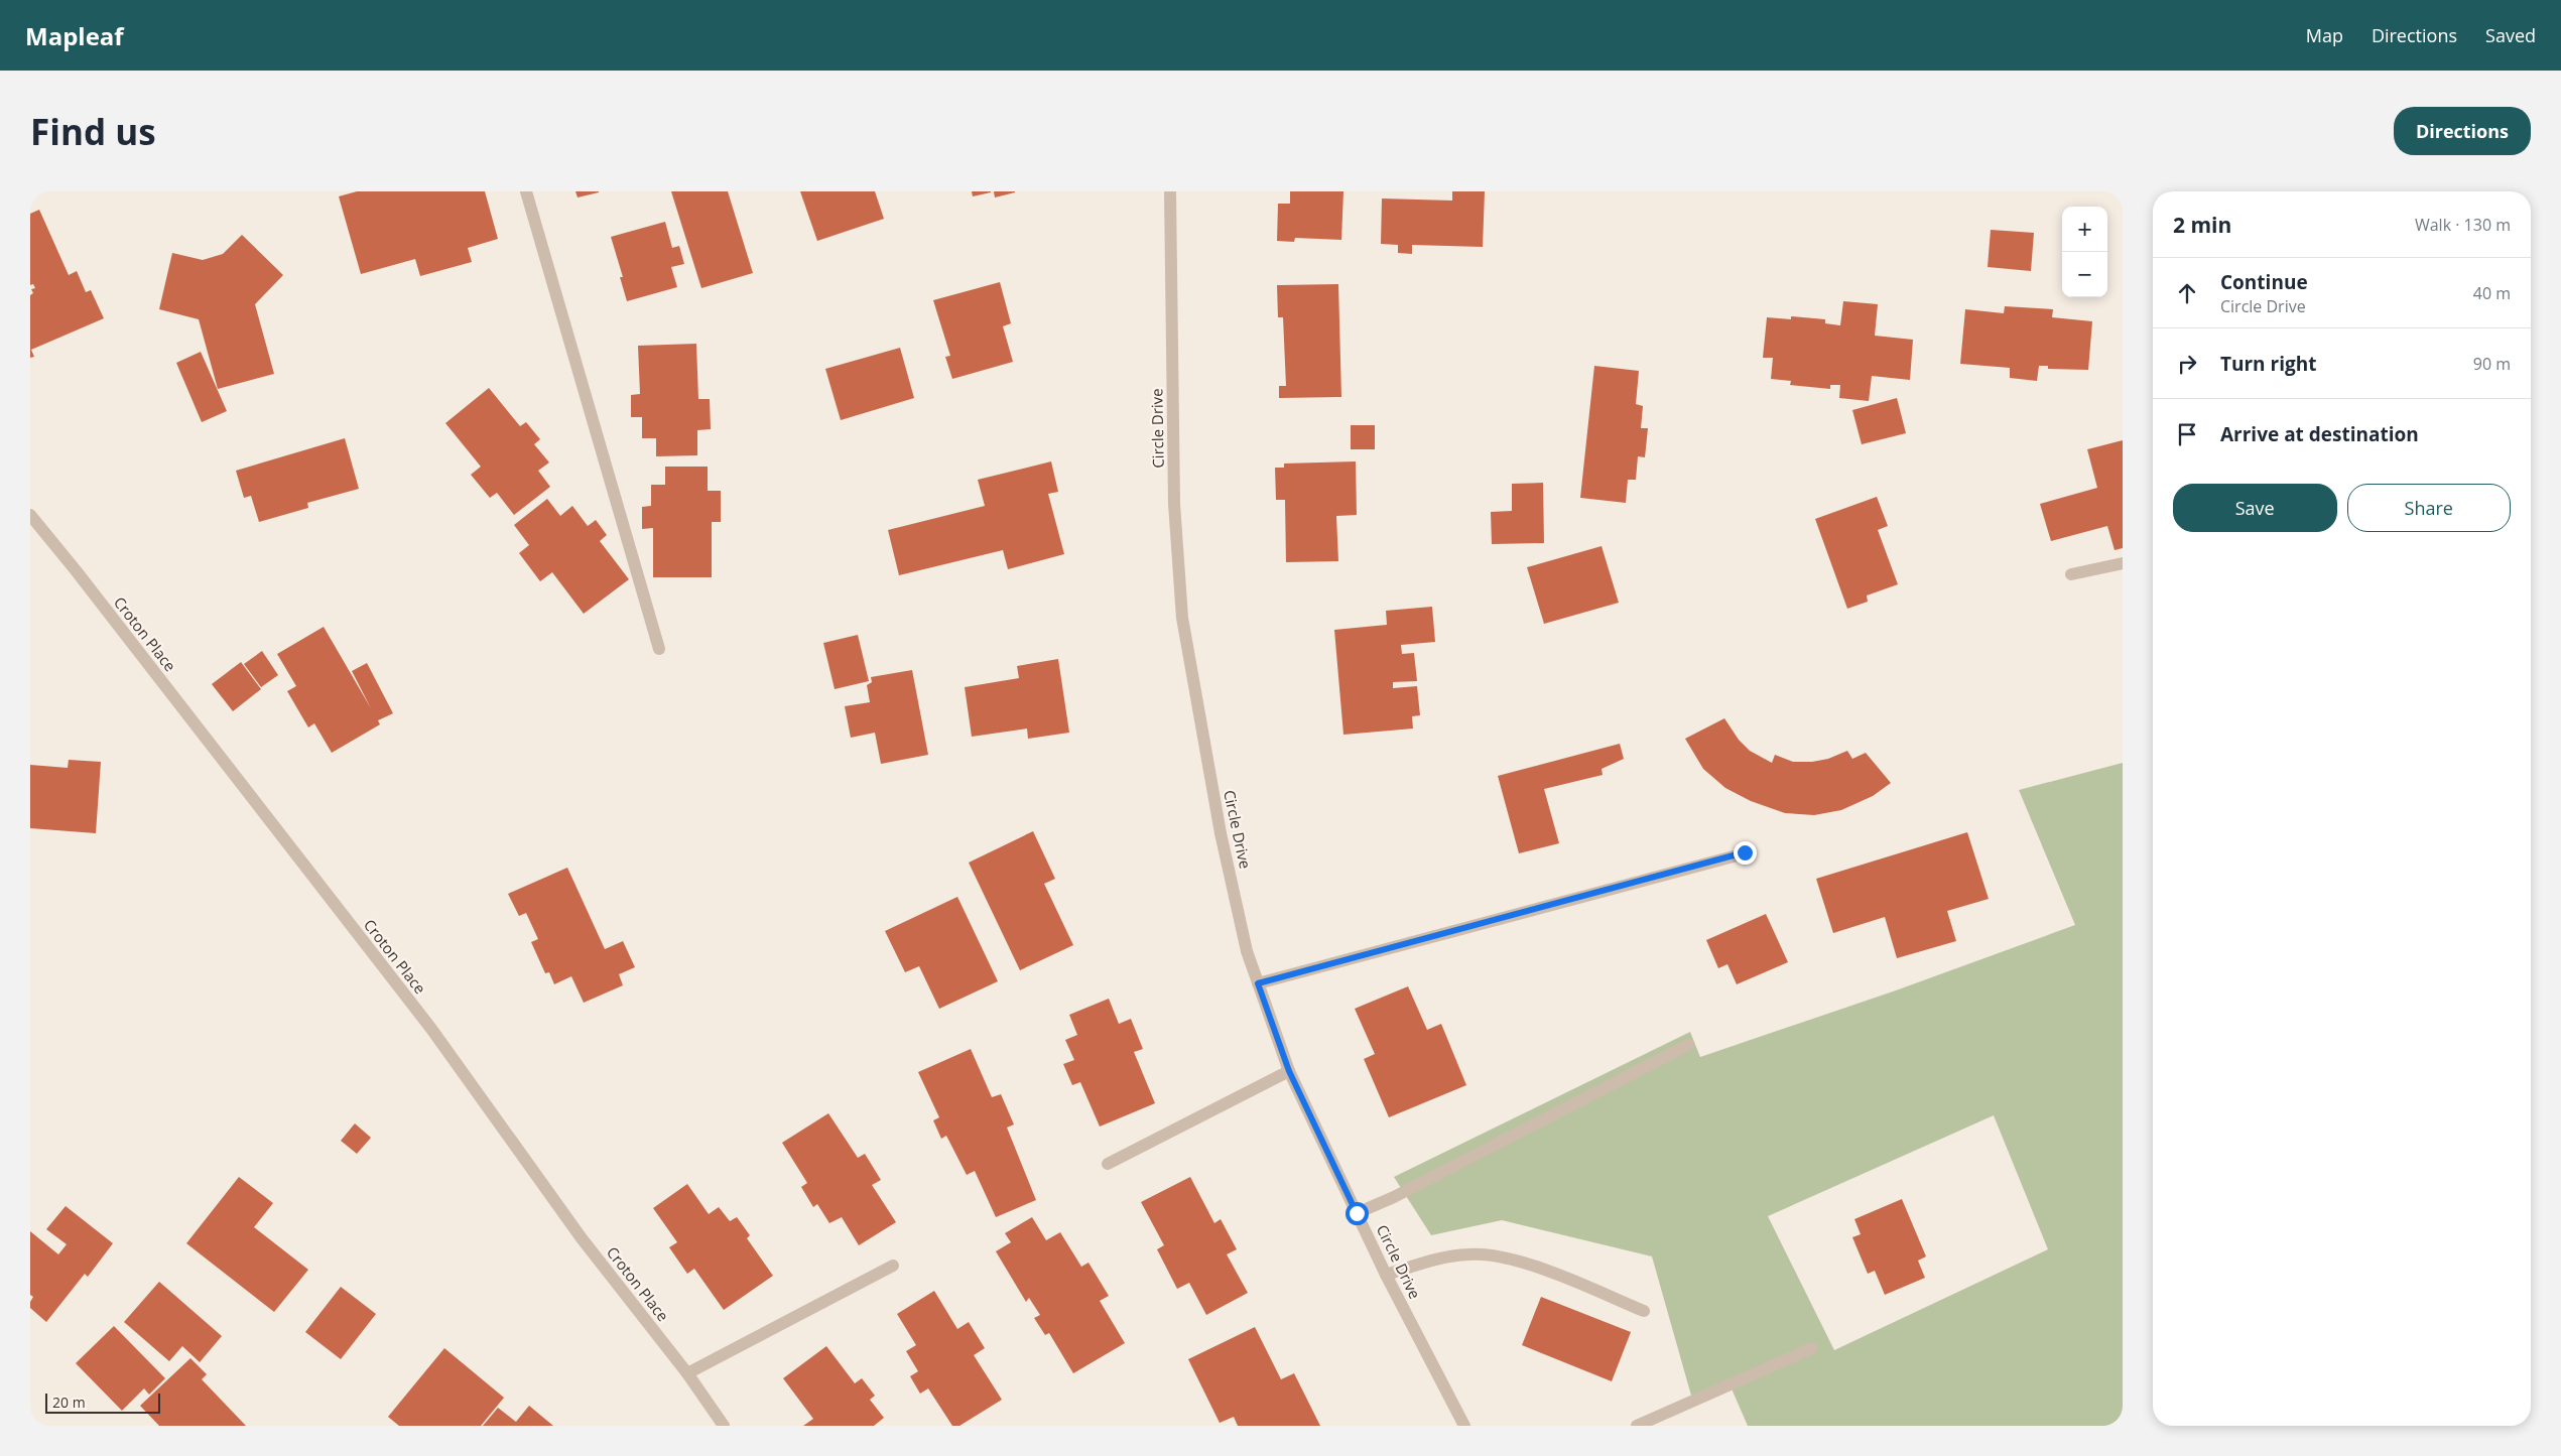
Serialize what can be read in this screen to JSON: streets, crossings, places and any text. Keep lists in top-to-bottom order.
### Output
{
  "streets": {
    "street": ["Circle Drive", "Croton Place"]
  },
  "scale_bar": "20 m",
  "page": {
    "header": "Mapleaf",
    "nav": ["Map", "Directions", "Saved"],
    "buttons": [
      "Directions",
      ["Save", "Share"]
    ],
    "title": "Find us",
    "heading": ["2 min", "Walk · 130 m"],
    "map_buttons": ["+", "−"],
    "list": [
      ["Continue", "Circle Drive", "40 m"],
      ["Turn right", "90 m"],
      "Arrive at destination"
    ],
    "scale": "20 m"
  }
}
